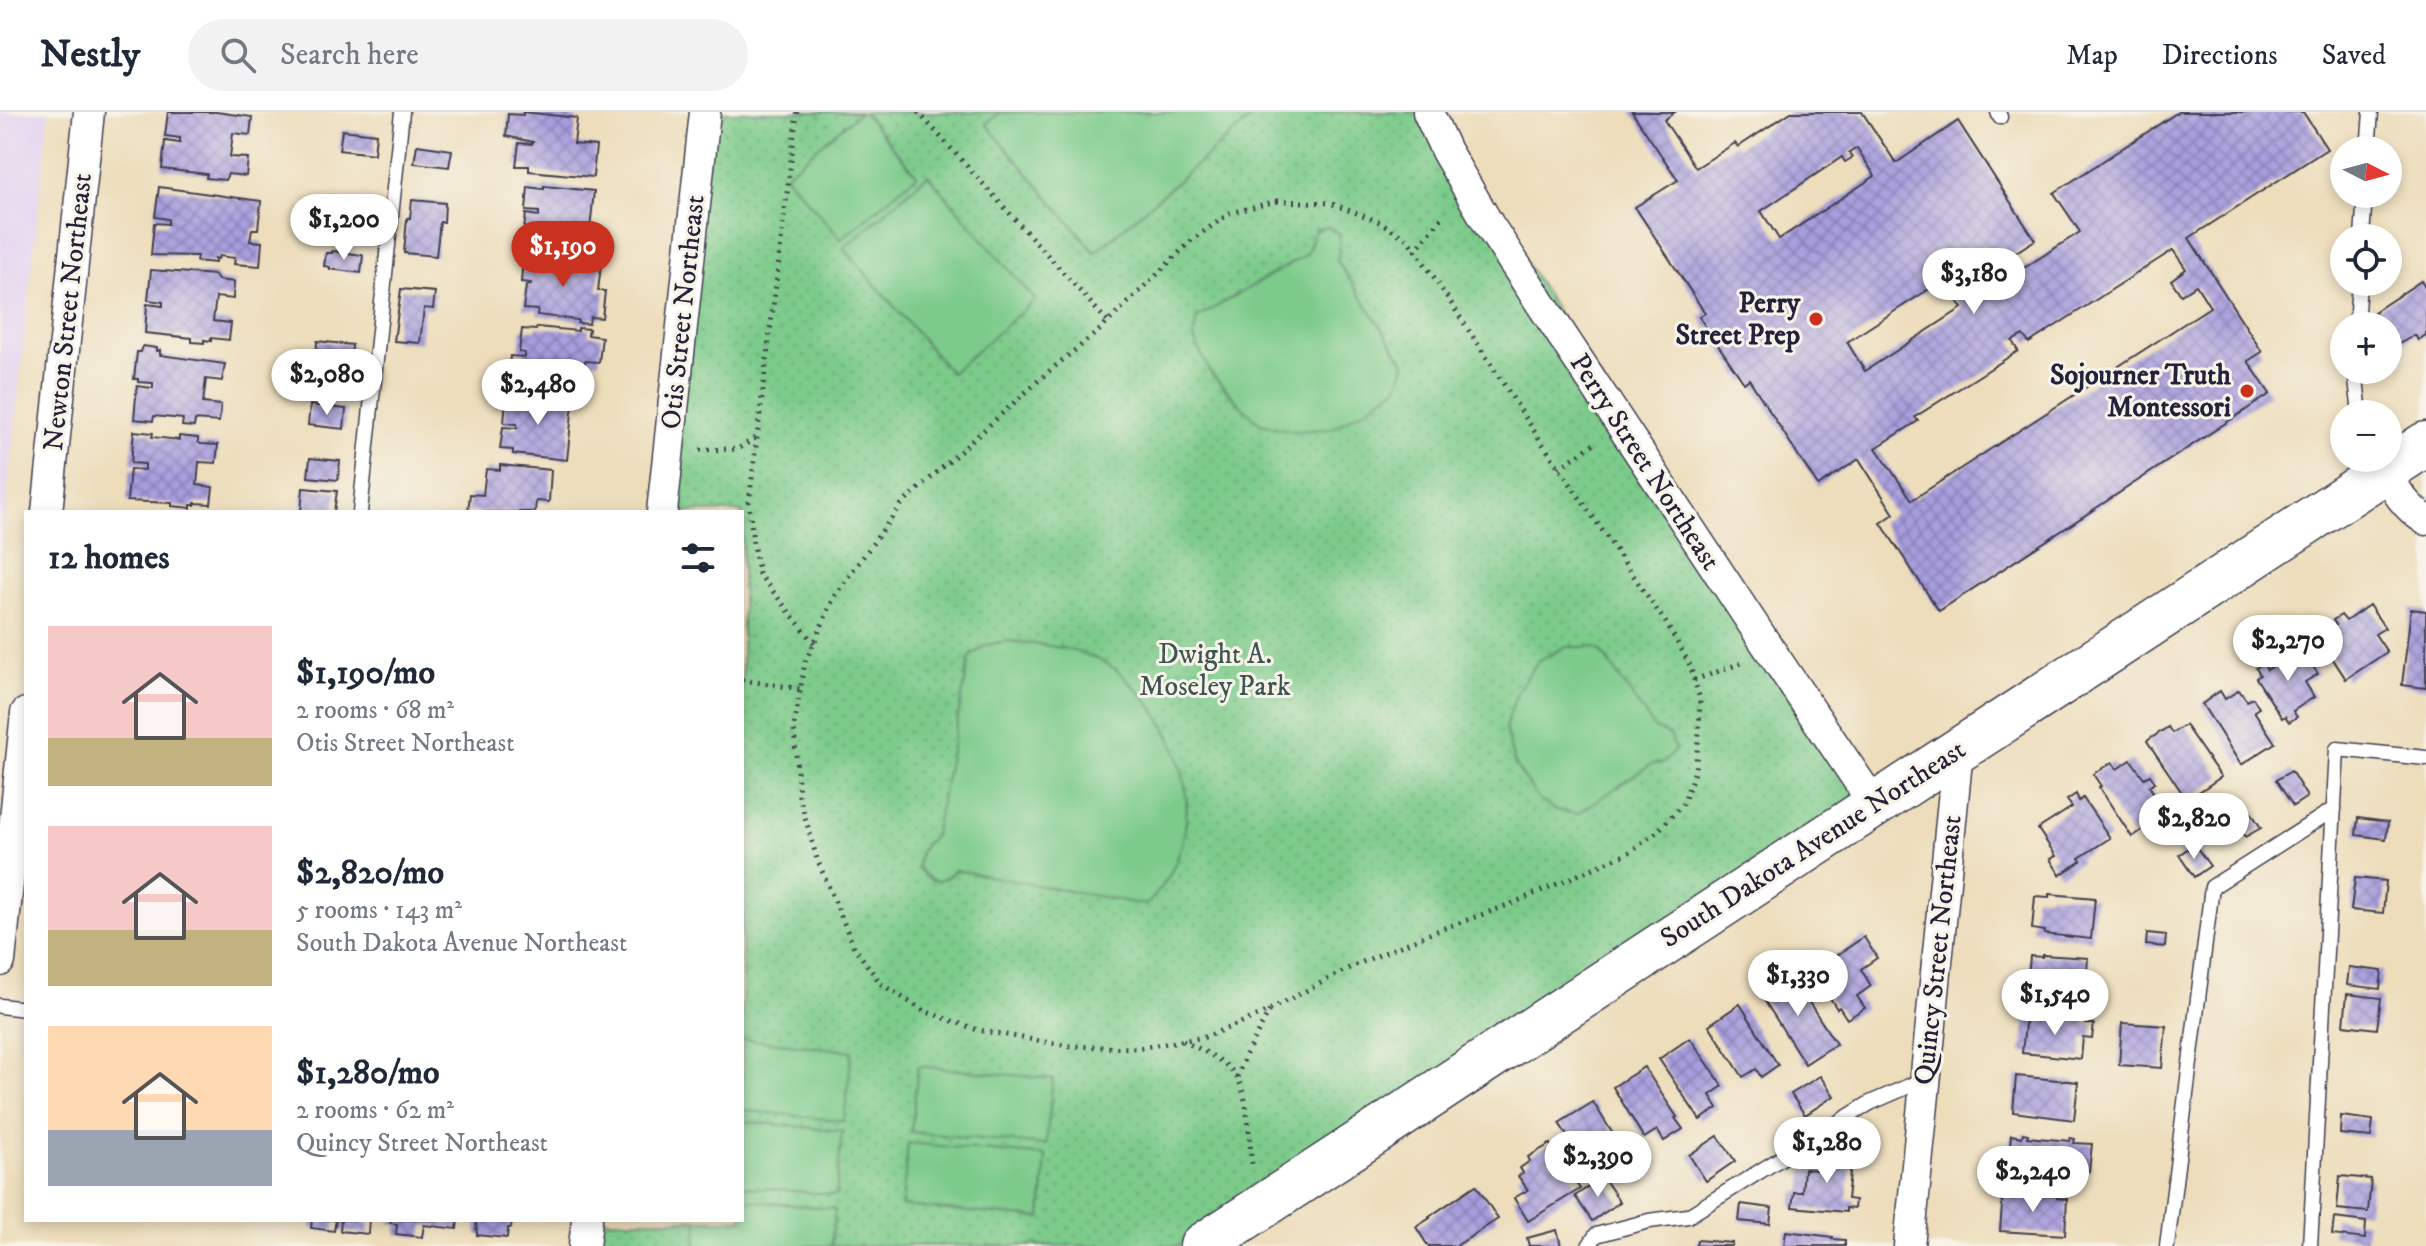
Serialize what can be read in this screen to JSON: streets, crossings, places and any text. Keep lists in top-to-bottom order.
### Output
{
  "streets": {
    "main road": ["South Dakota Avenue Northeast"],
    "street": [
      "Newton Street Northeast",
      "Otis Street Northeast",
      "Perry Street Northeast",
      "Quincy Street Northeast"
    ]
  },
  "crossings": [
    ["Perry Street Northeast", "South Dakota Avenue Northeast"],
    ["South Dakota Avenue Northeast", "Quincy Street Northeast"]
  ],
  "parks": ["Dwight A. Moseley Park"],
  "places": ["Perry Street Prep", "Sojourner Truth Montessori"],
  "north": "right",
  "page": {
    "header": "Nestly",
    "search": "Search here",
    "nav": ["Map", "Directions", "Saved"],
    "map_buttons": ["+", "−"],
    "price": [
      "$1,200",
      "$1,190",
      "$3,180",
      "$2,080",
      "$2,480",
      "$2,270",
      "$2,820",
      "$1,330",
      "$1,540",
      "$1,280",
      "$2,390",
      "$2,240"
    ],
    "heading": "12 homes",
    "list": [
      {
        "name": "$1,190/mo",
        "note": "2 rooms · 68 m² · Otis Street Northeast"
      },
      {
        "name": "$2,820/mo",
        "note": "5 rooms · 143 m² · South Dakota Avenue Northeast"
      },
      {
        "name": "$1,280/mo",
        "note": "2 rooms · 62 m² · Quincy Street Northeast"
      }
    ]
  }
}
